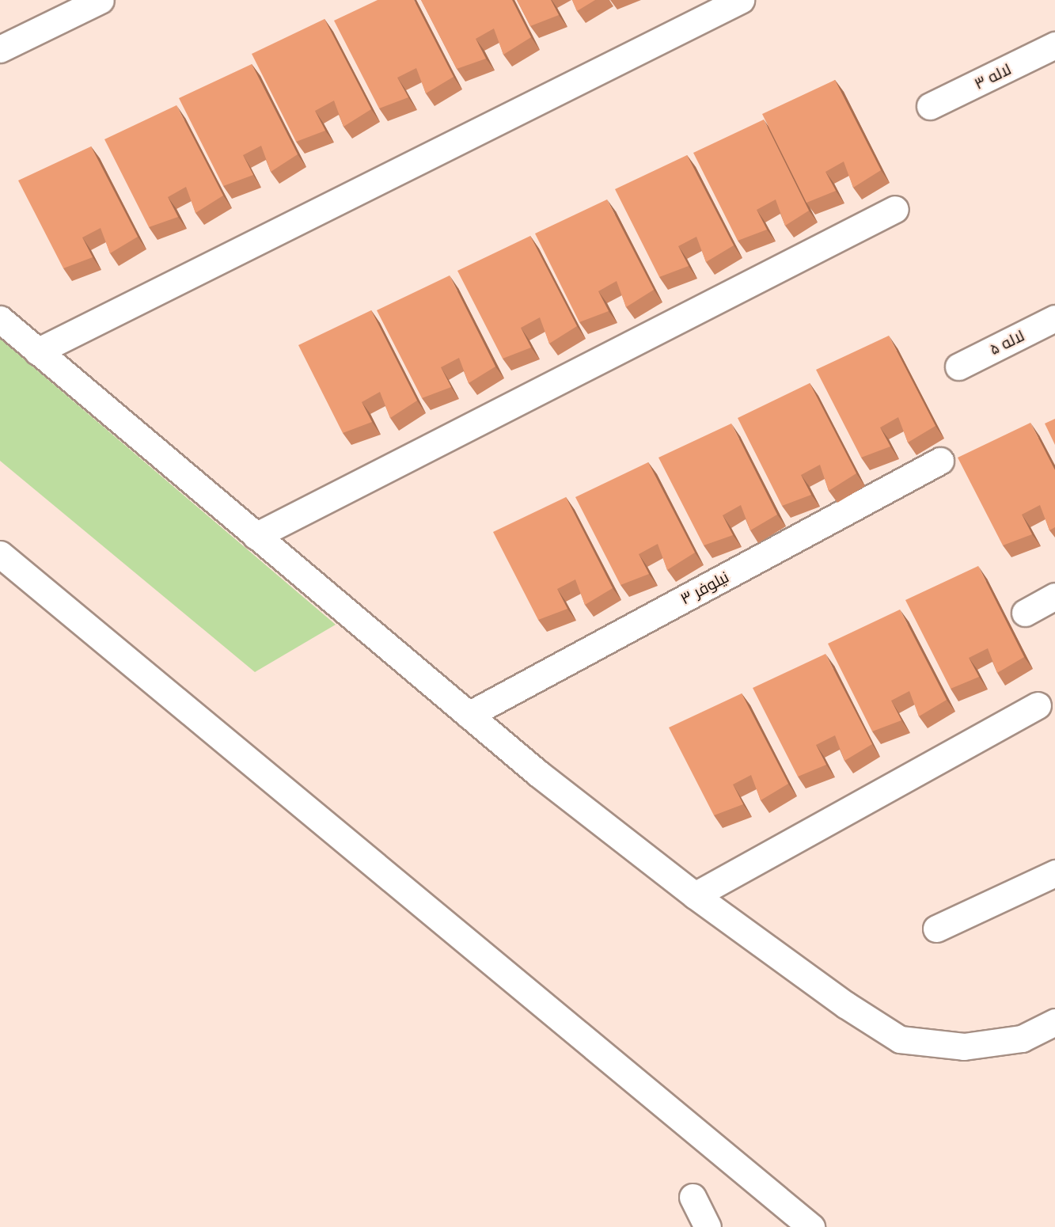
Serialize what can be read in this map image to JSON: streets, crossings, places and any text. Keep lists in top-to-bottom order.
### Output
{
  "streets": {
    "street": ["لاله ٣", "لاله ۵", "نیلوفر ٣"]
  }
}
